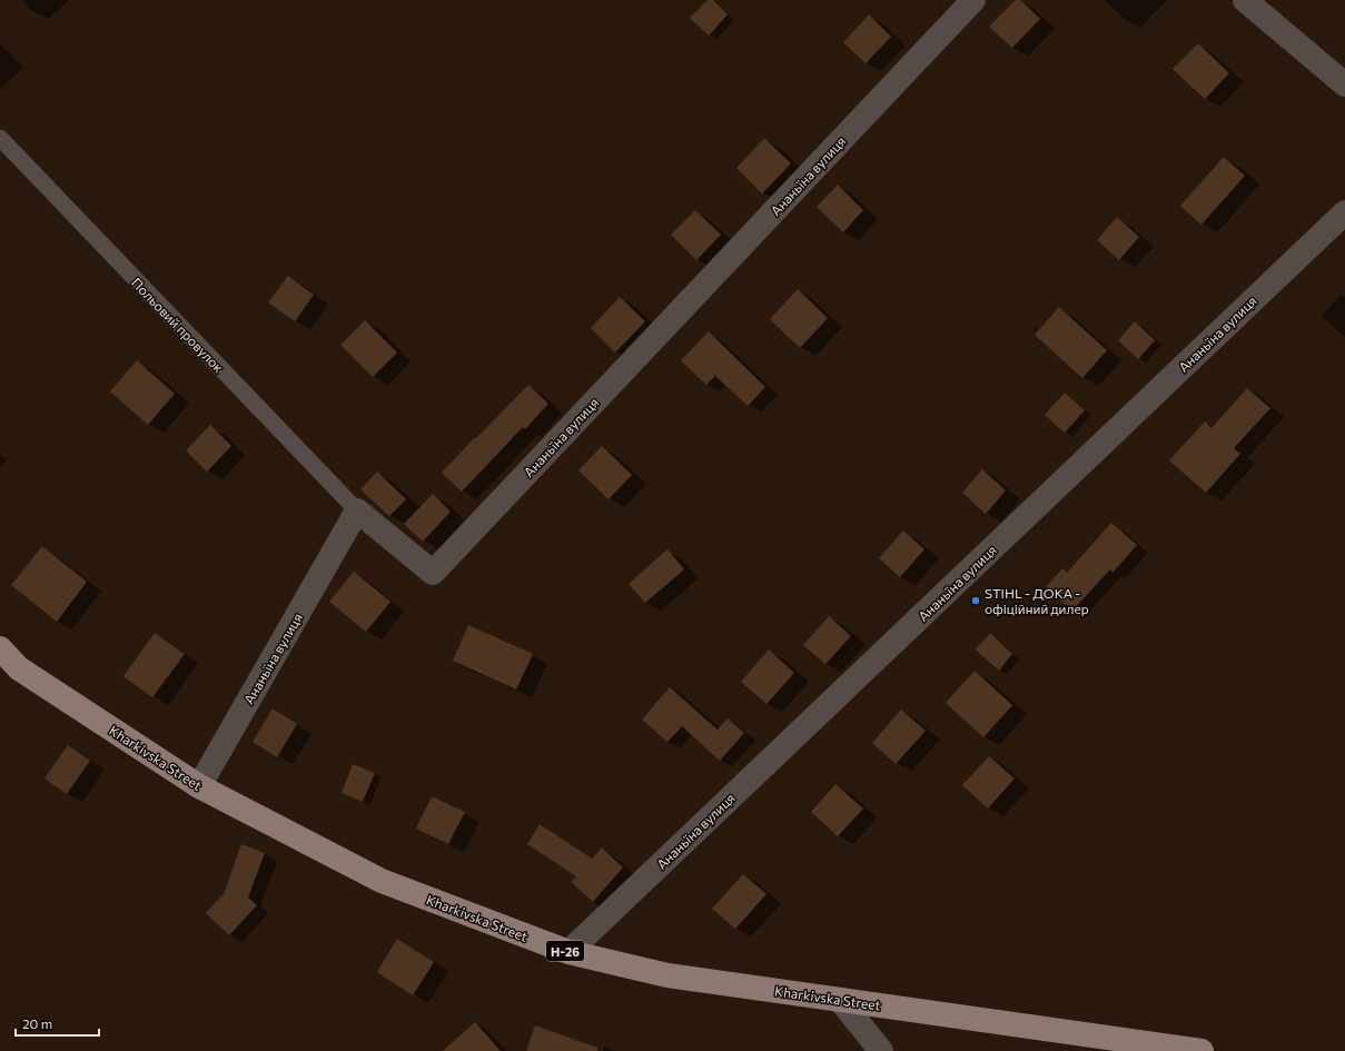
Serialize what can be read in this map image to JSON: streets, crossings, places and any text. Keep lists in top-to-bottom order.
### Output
{
  "streets": {
    "main road": ["Kharkivska Street", "Н-26"],
    "street": ["Ананьїна вулиця"],
    "lane": ["Польовий провулок"]
  },
  "crossings": [
    ["Ананьїна вулиця", "Польовий провулок"],
    ["Ананьїна вулиця", "Kharkivska Street"]
  ],
  "places": ["STIHL - ДОКА - офіційний дилер"],
  "scale_bar": "20 m"
}
